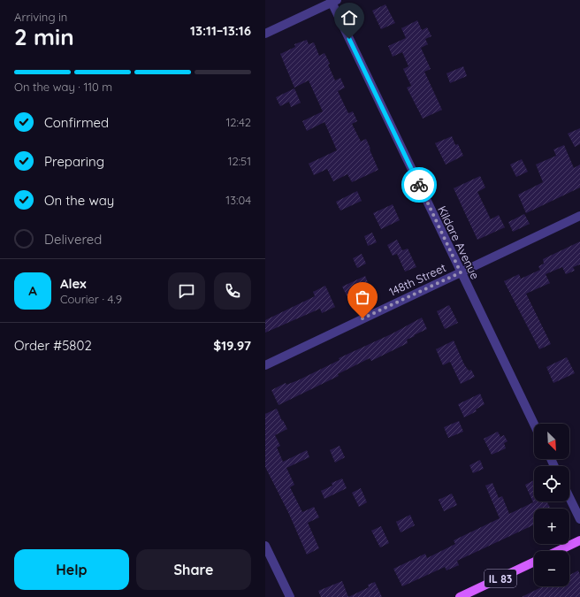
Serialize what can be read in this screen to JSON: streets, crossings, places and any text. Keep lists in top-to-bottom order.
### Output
{
  "streets": {
    "main road": ["IL 83"],
    "street": ["Kildare Avenue", "148th Street"]
  },
  "crossings": [
    ["Kildare Avenue", "148th Street"]
  ],
  "north": "bottom right",
  "page": {
    "heading": ["2 min", "Arriving in", "13:11–13:16"],
    "panel": [
      "Alex",
      "Courier · 4.9",
      "Order #5802",
      "$19.97"
    ],
    "bar": "On the way · 110 m",
    "list": [
      ["Confirmed", "12:42"],
      ["Preparing", "12:51"],
      ["On the way", "13:04"],
      "Delivered"
    ],
    "round": "A",
    "map_buttons": ["+", "−"],
    "buttons": ["Help", "Share"]
  }
}
